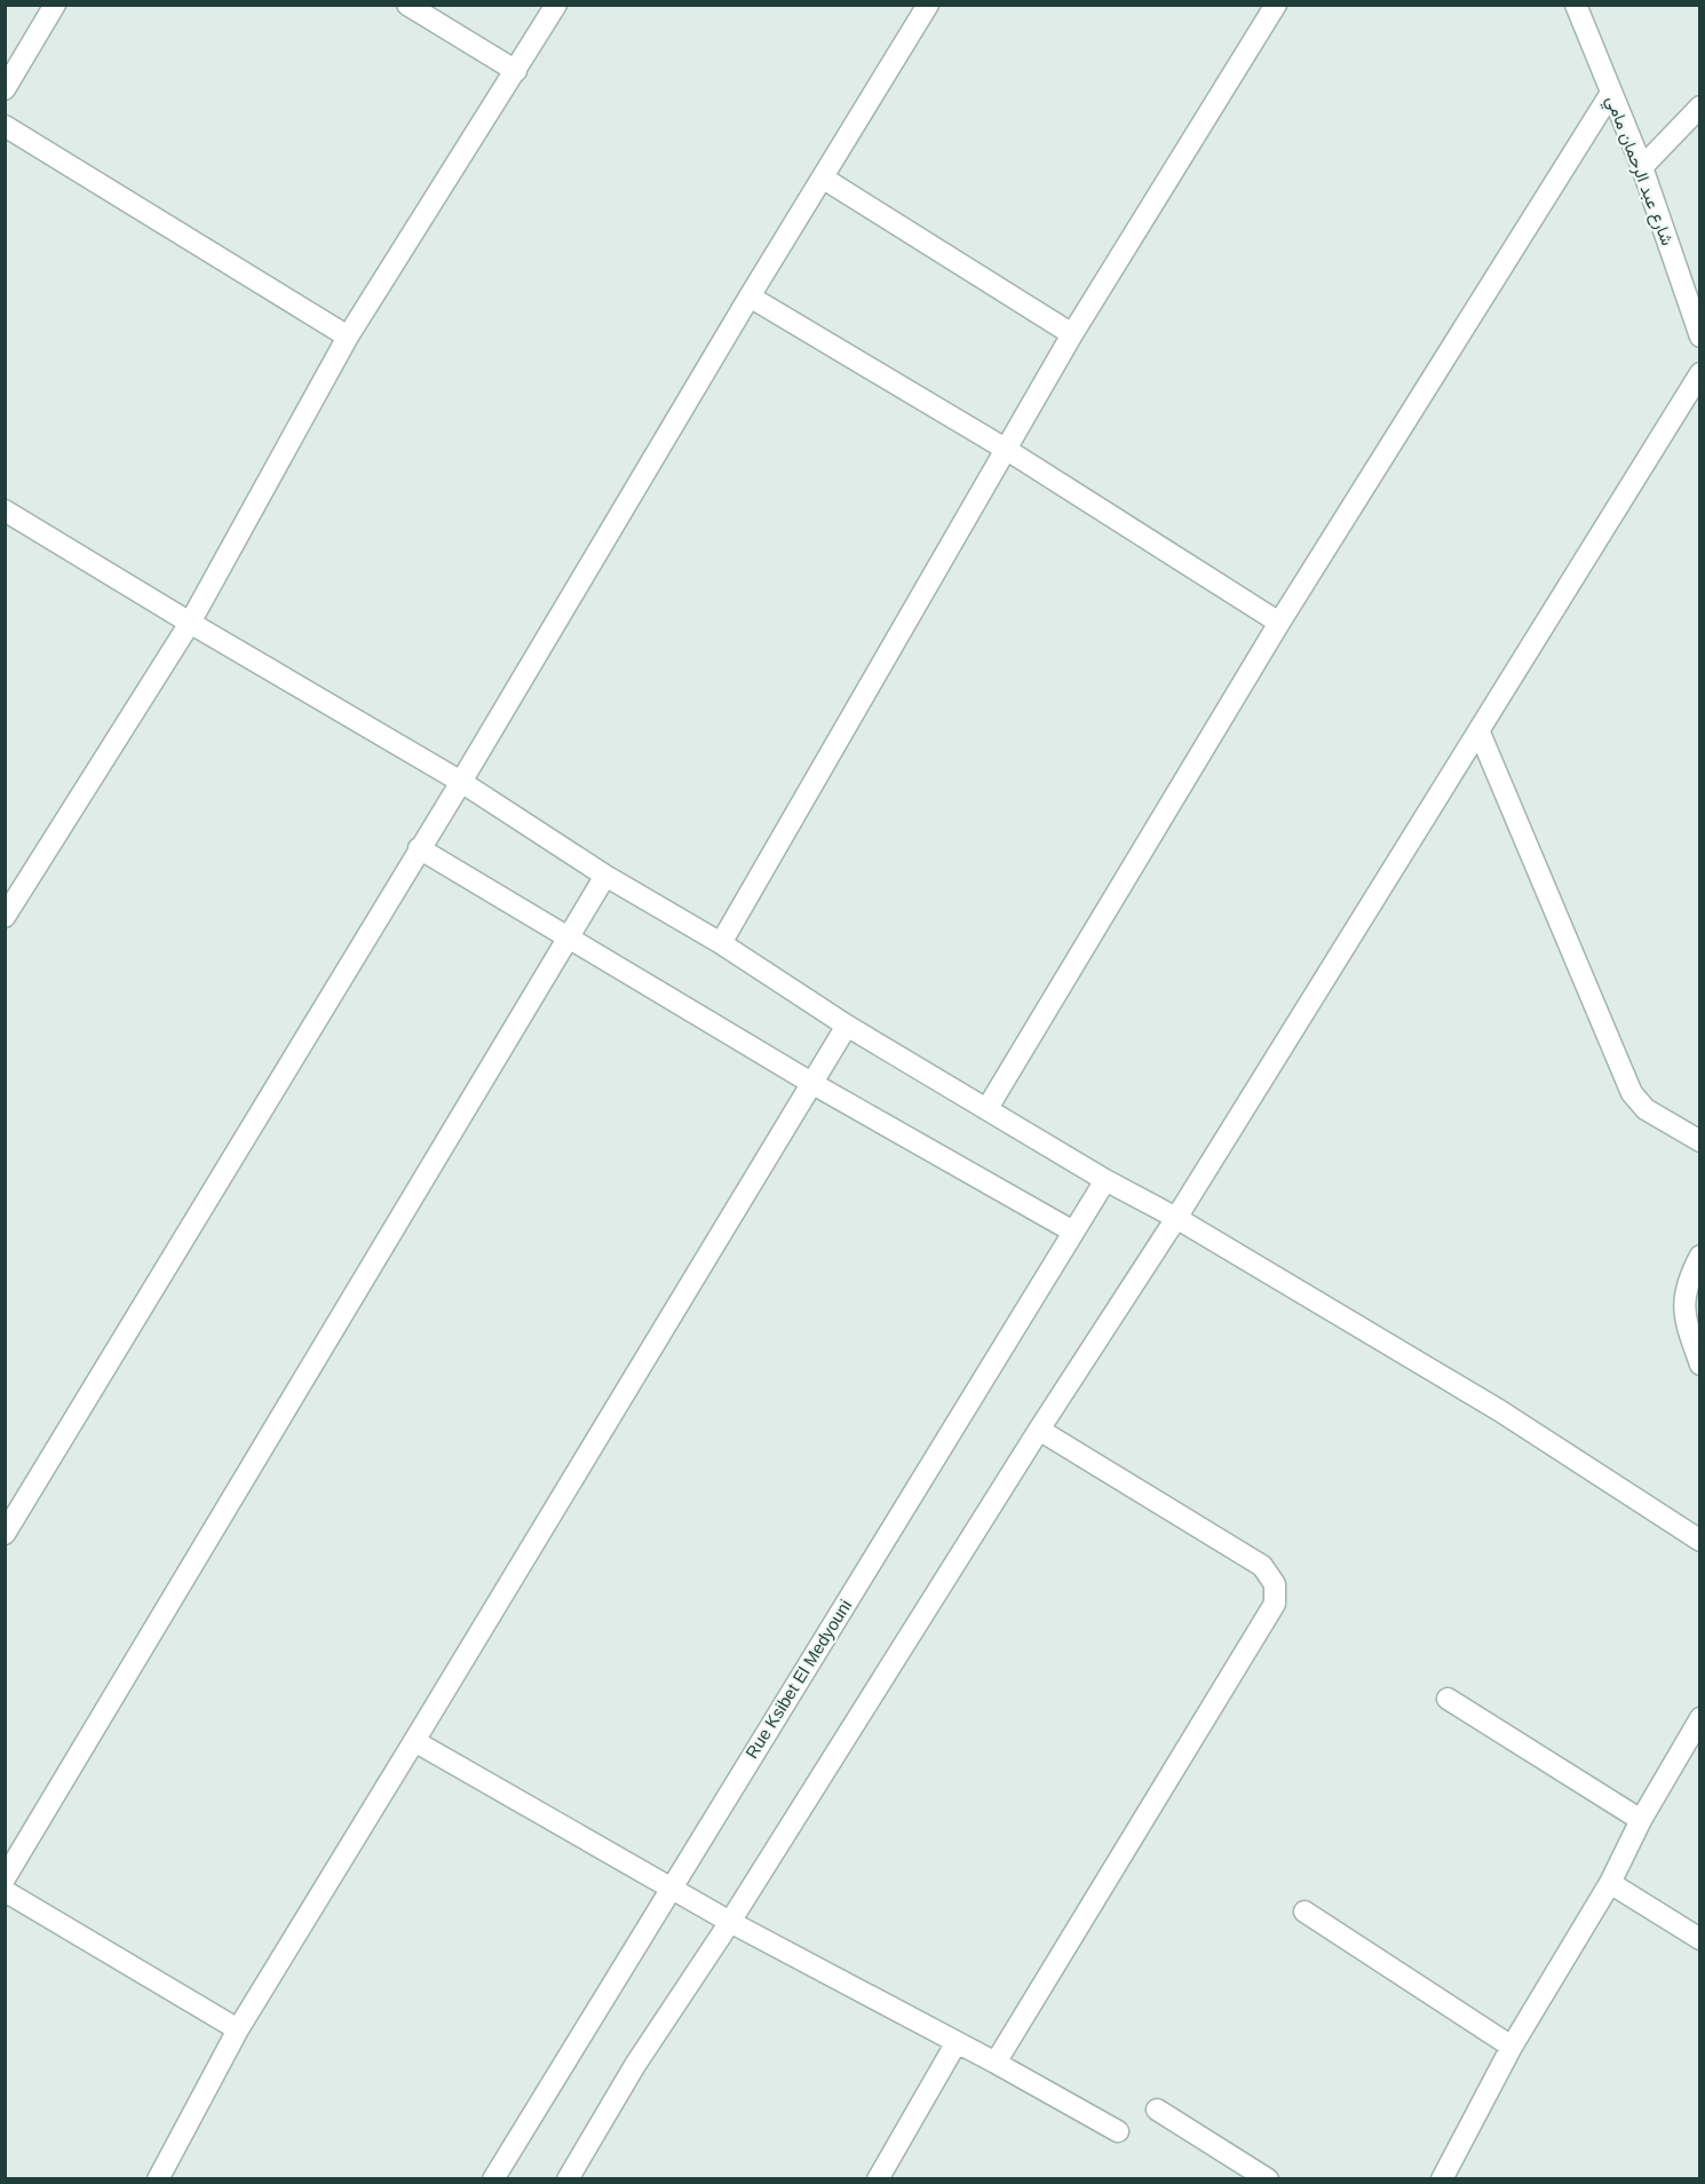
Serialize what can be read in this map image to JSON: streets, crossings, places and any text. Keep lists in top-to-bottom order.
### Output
{
  "streets": {
    "street": ["شارع عبد الرحمان مامي", "Rue Ksibet El Medyouni"]
  }
}
